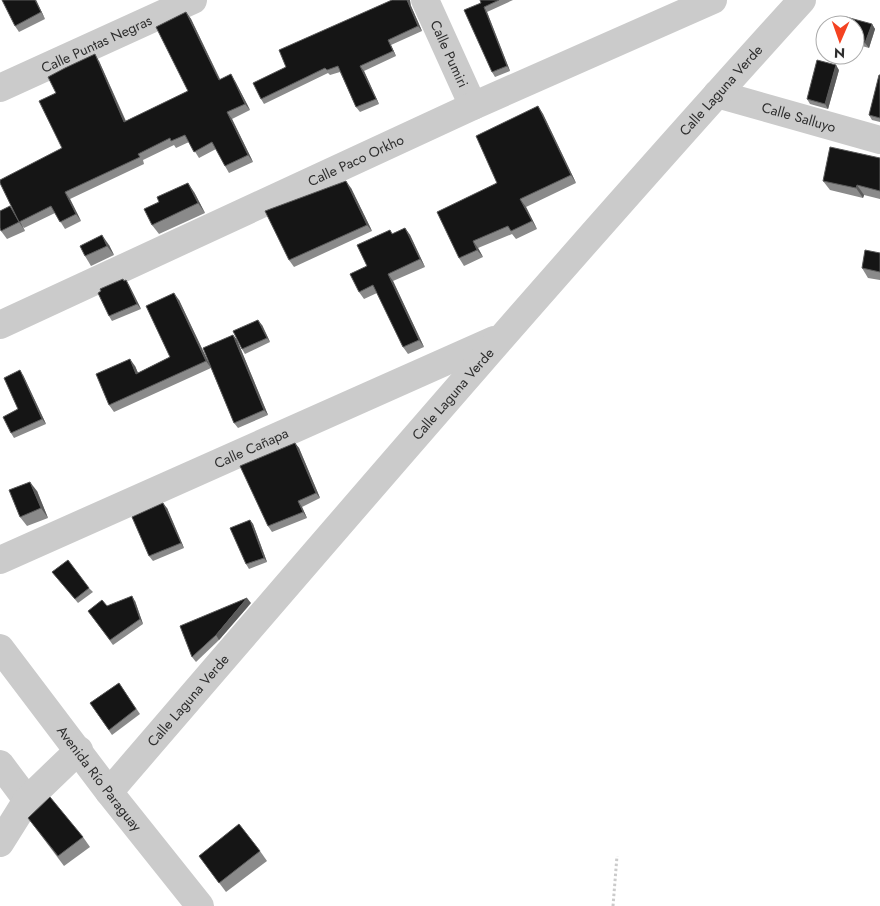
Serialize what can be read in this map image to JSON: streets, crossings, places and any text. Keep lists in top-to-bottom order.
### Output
{
  "streets": {
    "street": [
      "Calle Puntas Negras",
      "Calle Pumiri",
      "Calle Laguna Verde",
      "Calle Salluyo",
      "Calle Paco Orkho",
      "Calle Cañapa",
      "Avenida Río Paraguay"
    ]
  },
  "crossings": [
    ["Calle Pumiri", "Calle Paco Orkho"],
    ["Calle Laguna Verde", "Calle Salluyo"],
    ["Calle Laguna Verde", "Calle Cañapa"],
    ["Calle Laguna Verde", "Avenida Río Paraguay"]
  ],
  "north": "bottom"
}
